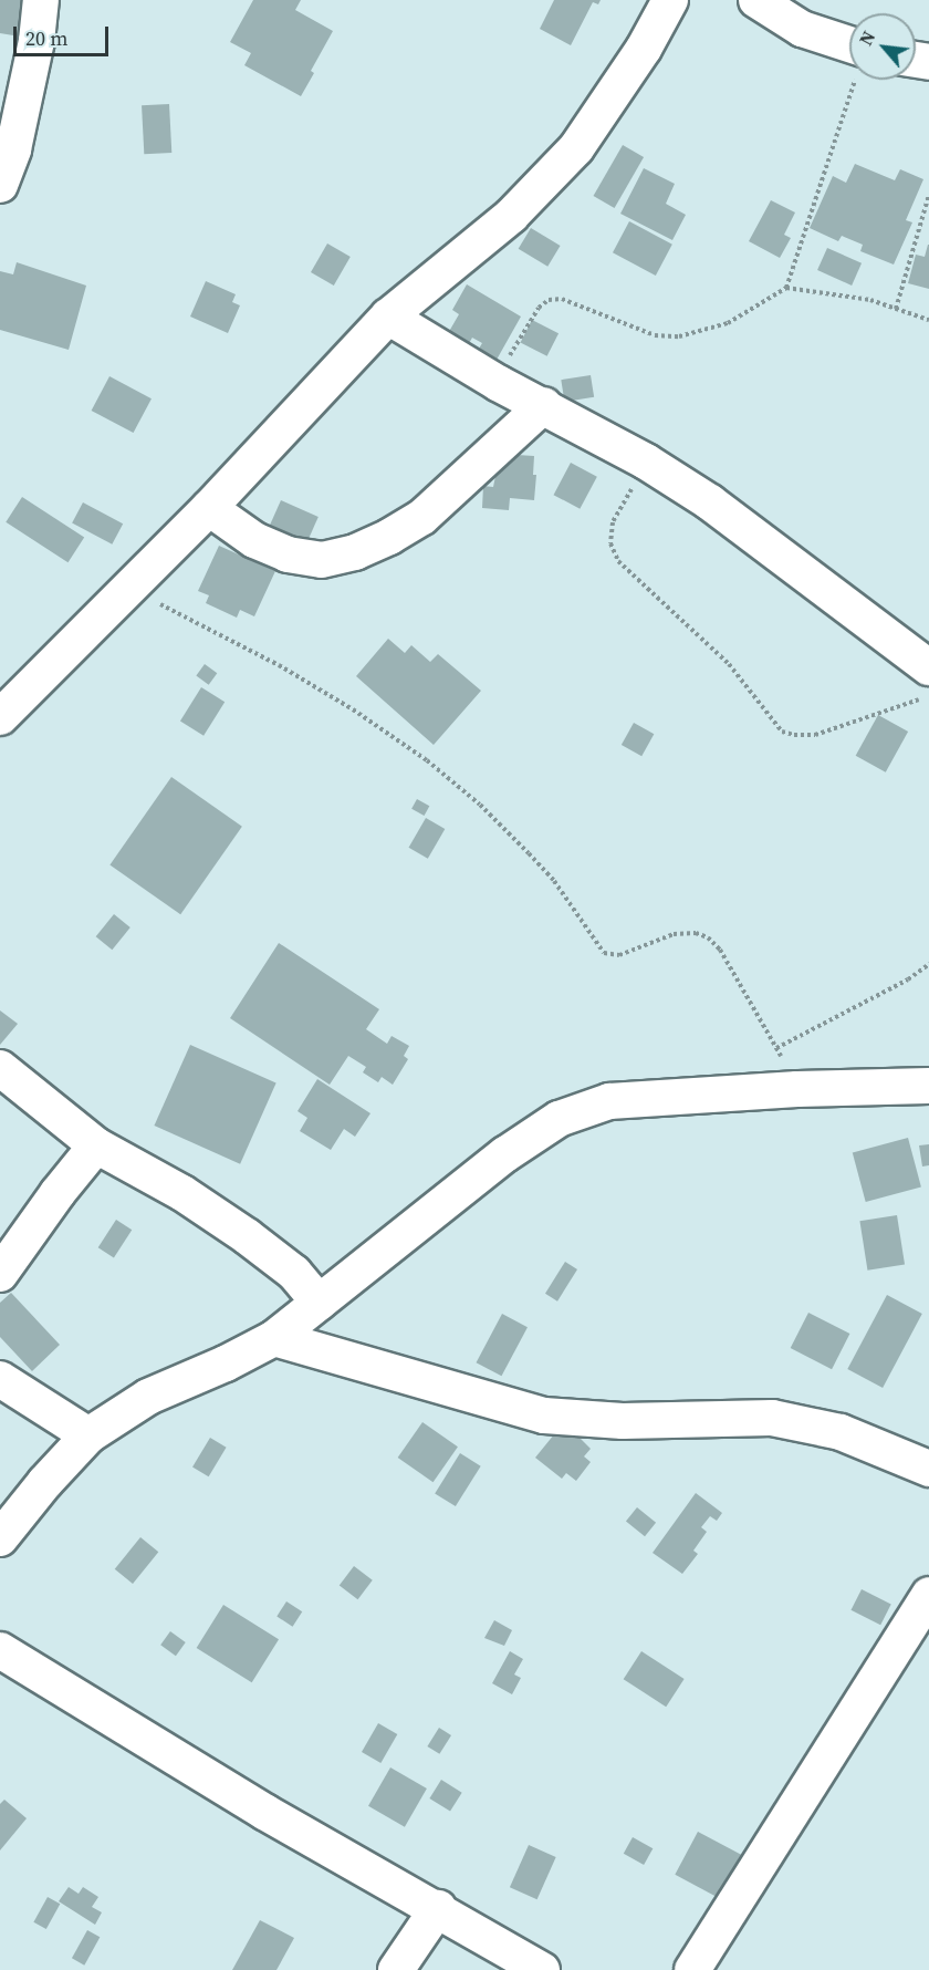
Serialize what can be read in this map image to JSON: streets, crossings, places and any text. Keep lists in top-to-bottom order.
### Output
{
  "scale_bar": "20 m",
  "north": "top left"
}
